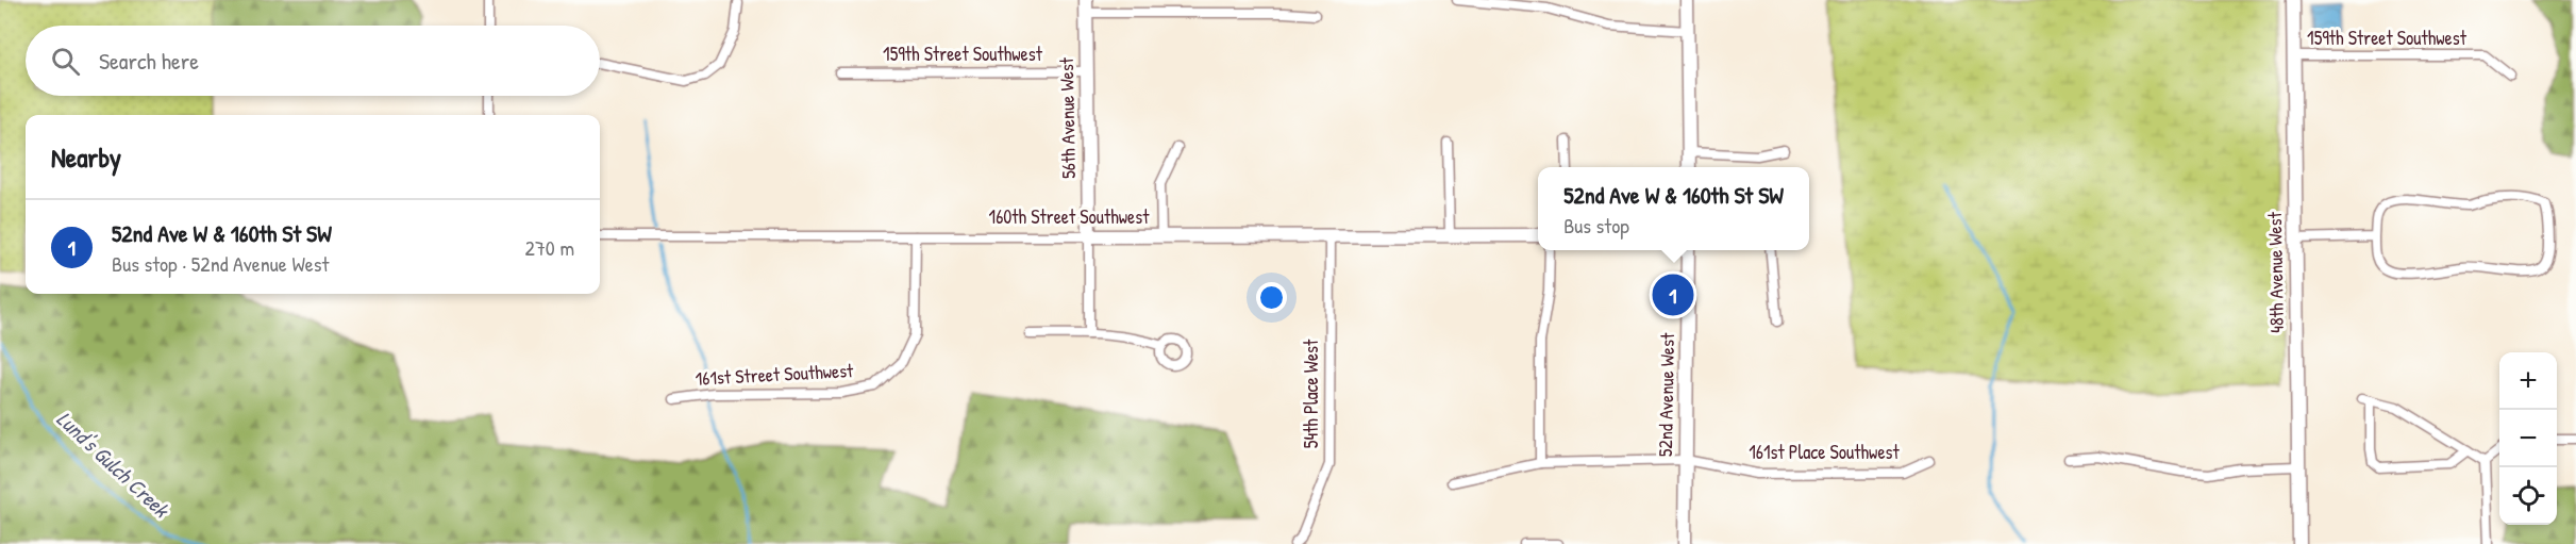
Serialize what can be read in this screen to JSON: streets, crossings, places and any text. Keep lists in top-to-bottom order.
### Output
{
  "streets": {
    "street": [
      "159th Street Southwest",
      "56th Avenue West",
      "160th Street Southwest",
      "48th Avenue West",
      "161st Street Southwest",
      "54th Place West",
      "52nd Avenue West",
      "161st Place Southwest"
    ]
  },
  "crossings": [
    ["159th Street Southwest", "56th Avenue West"],
    ["159th Street Southwest", "48th Avenue West"],
    ["56th Avenue West", "160th Street Southwest"],
    ["160th Street Southwest", "161st Street Southwest"],
    ["160th Street Southwest", "54th Place West"],
    ["52nd Avenue West", "161st Place Southwest"]
  ],
  "water": ["Lund's Gulch Creek"],
  "page": {
    "search": "Search here",
    "heading": "Nearby",
    "popup": ["52nd Ave W & 160th St SW", "Bus stop"],
    "list": [
      {
        "mark": "1",
        "name": "52nd Ave W & 160th St SW",
        "note": "Bus stop · 52nd Avenue West",
        "value": "270 m"
      }
    ],
    "pins": "1",
    "map_buttons": ["+", "−"]
  }
}
